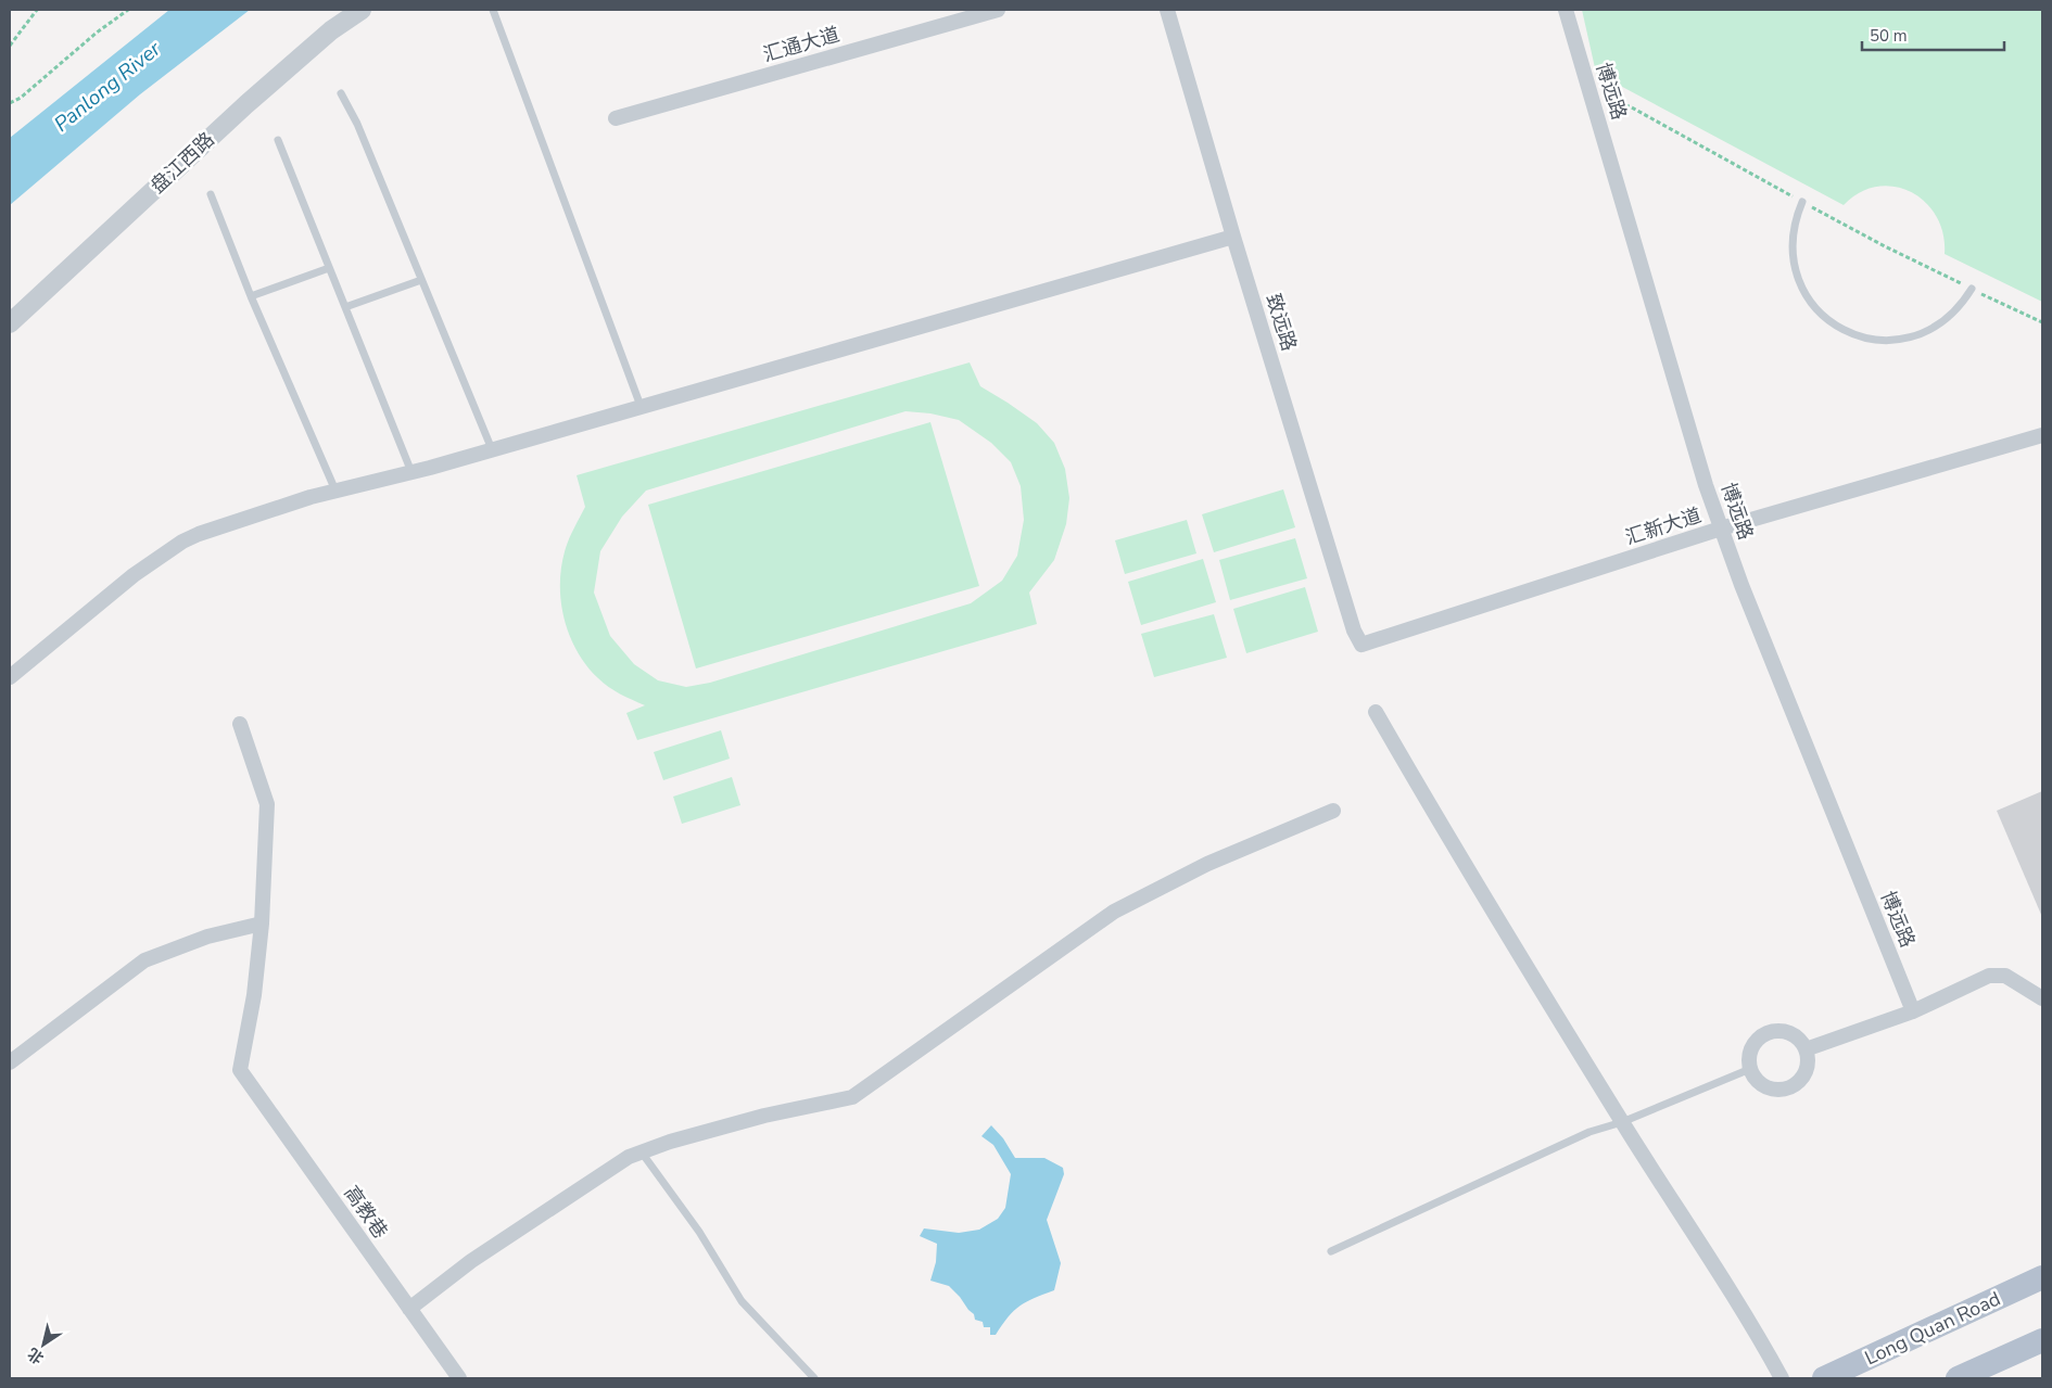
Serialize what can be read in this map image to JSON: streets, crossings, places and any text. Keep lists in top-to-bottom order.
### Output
{
  "streets": {
    "main road": ["Long Quan Road"],
    "street": [
      "汇通大道",
      "博远路",
      "盘江西路",
      "致远路",
      "汇新大道",
      "高教巷"
    ]
  },
  "crossings": [
    ["博远路", "汇新大道"],
    ["致远路", "汇新大道"]
  ],
  "water": ["Panlong River"],
  "scale_bar": "50 m",
  "north": "bottom left"
}
